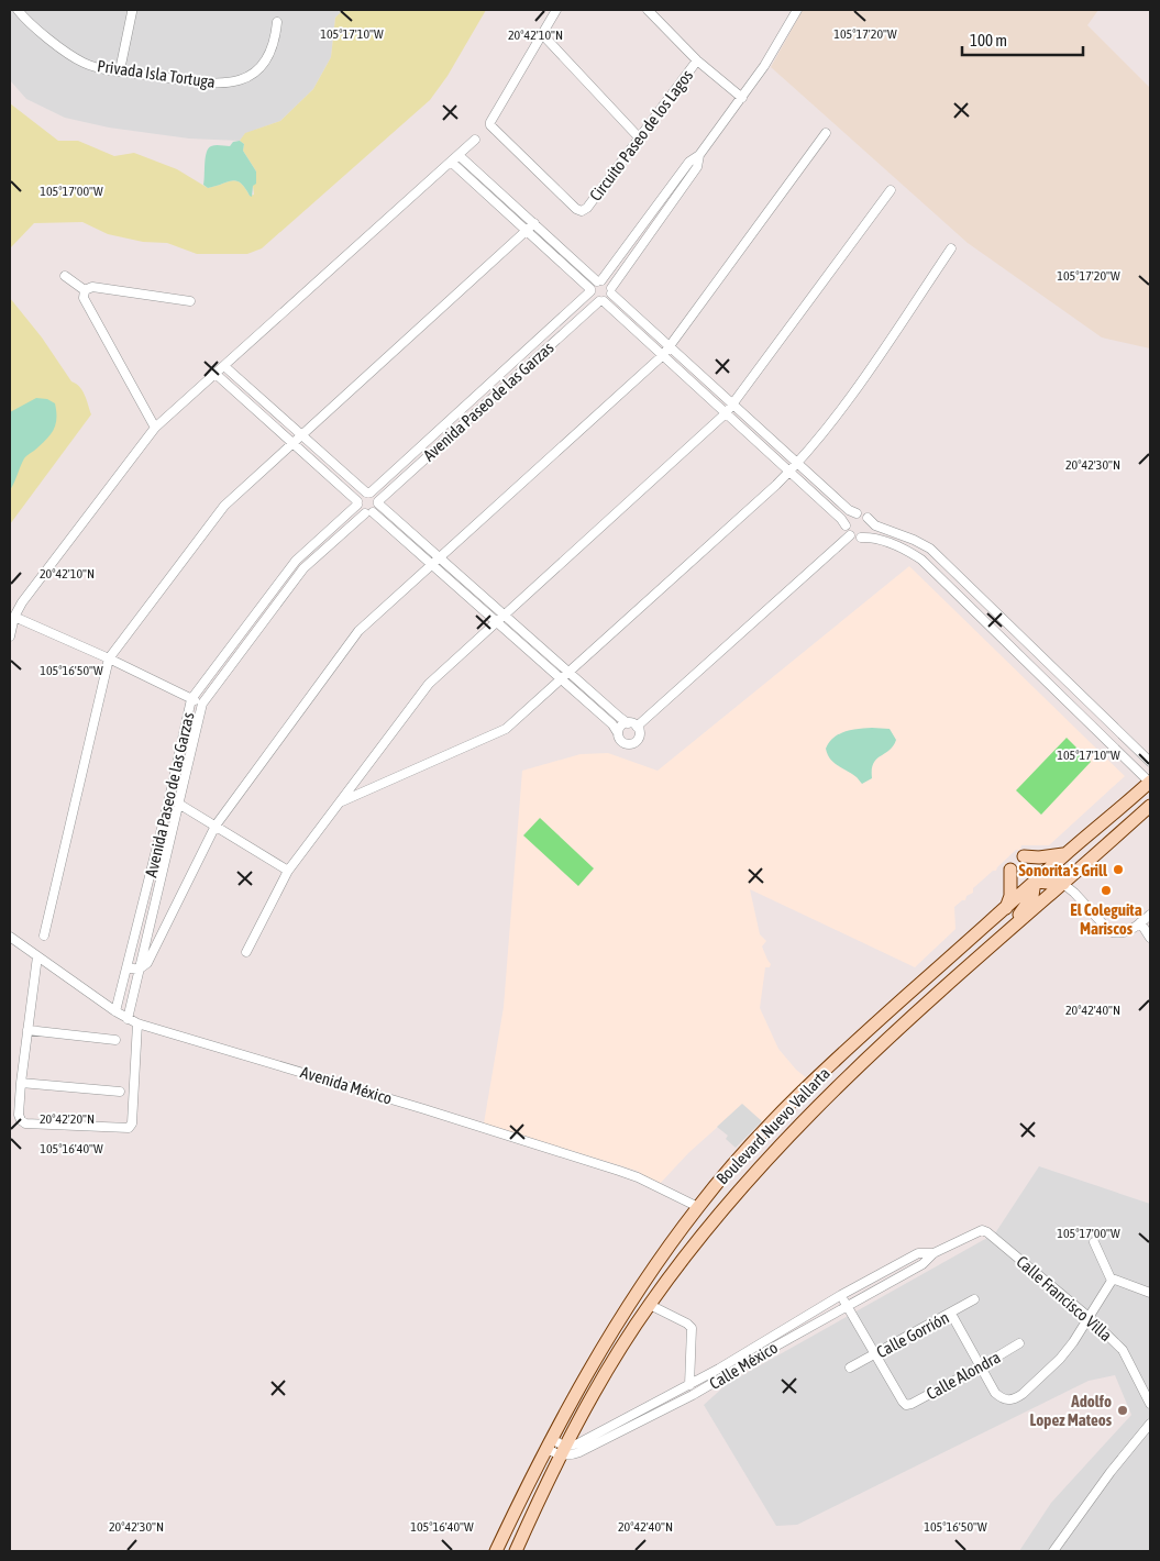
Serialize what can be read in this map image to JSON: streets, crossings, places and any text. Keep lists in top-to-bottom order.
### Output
{
  "streets": {
    "main road": ["Boulevard Nuevo Vallarta"],
    "street": [
      "Privada Isla Tortuga",
      "Circuito Paseo de los Lagos",
      "Avenida Paseo de las Garzas",
      "Avenida México",
      "Calle Francisco Villa",
      "Calle Gorrión",
      "Calle México",
      "Calle Alondra"
    ]
  },
  "crossings": [
    ["Avenida Paseo de las Garzas", "Avenida México"],
    ["Avenida México", "Boulevard Nuevo Vallarta"],
    ["Boulevard Nuevo Vallarta", "Calle México"],
    ["Calle Francisco Villa", "Calle México"],
    ["Calle Gorrión", "Calle Alondra"]
  ],
  "places": ["Sonorita's Grill", "El Coleguita Mariscos", "Adolfo Lopez Mateos"],
  "scale_bar": "100 m",
  "coordinates": [
    "105°17'20\"W",
    "105°17'10\"W",
    "20°42'10\"N",
    "105°17'00\"W",
    "20°42'30\"N",
    "105°16'50\"W",
    "20°42'40\"N",
    "20°42'20\"N",
    "105°16'40\"W"
  ]
}
